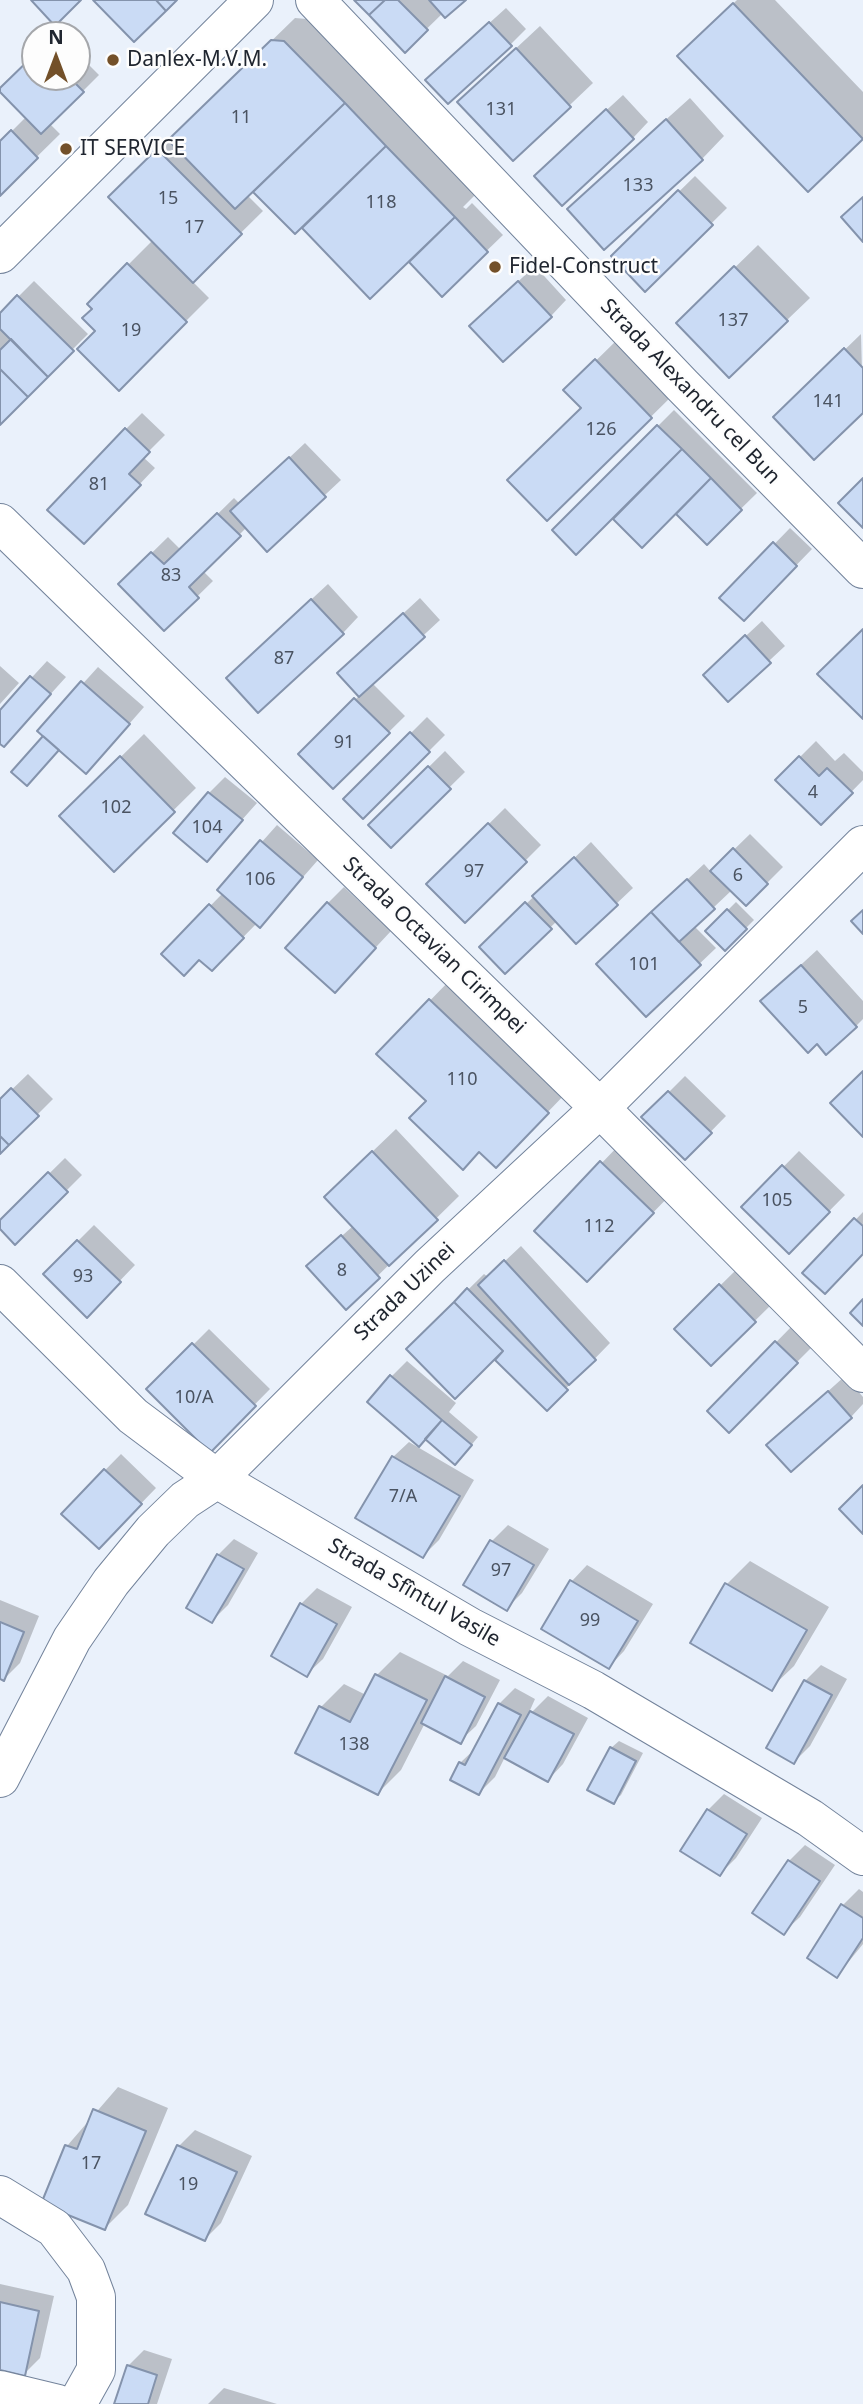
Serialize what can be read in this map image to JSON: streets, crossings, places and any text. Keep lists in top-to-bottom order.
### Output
{
  "streets": {
    "street": [
      "Strada Alexandru cel Bun",
      "Strada Octavian Cirimpei",
      "Strada Uzinei",
      "Strada Sfîntul Vasile"
    ]
  },
  "crossings": [
    ["Strada Octavian Cirimpei", "Strada Uzinei"],
    ["Strada Uzinei", "Strada Sfîntul Vasile"]
  ],
  "places": ["Danlex-M.V.M.", "IT SERVICE", "Fidel-Construct"],
  "house_numbers": [
    "131",
    "11",
    "133",
    "15",
    "118",
    "17",
    "137",
    "19",
    "141",
    "126",
    "81",
    "83",
    "87",
    "91",
    "4",
    "102",
    "104",
    "97",
    "6",
    "106",
    "101",
    "5",
    "110",
    "105",
    "112",
    "8",
    "93",
    "10/A",
    "7/A",
    "97",
    "99",
    "138",
    "17",
    "19"
  ],
  "north": "top"
}
